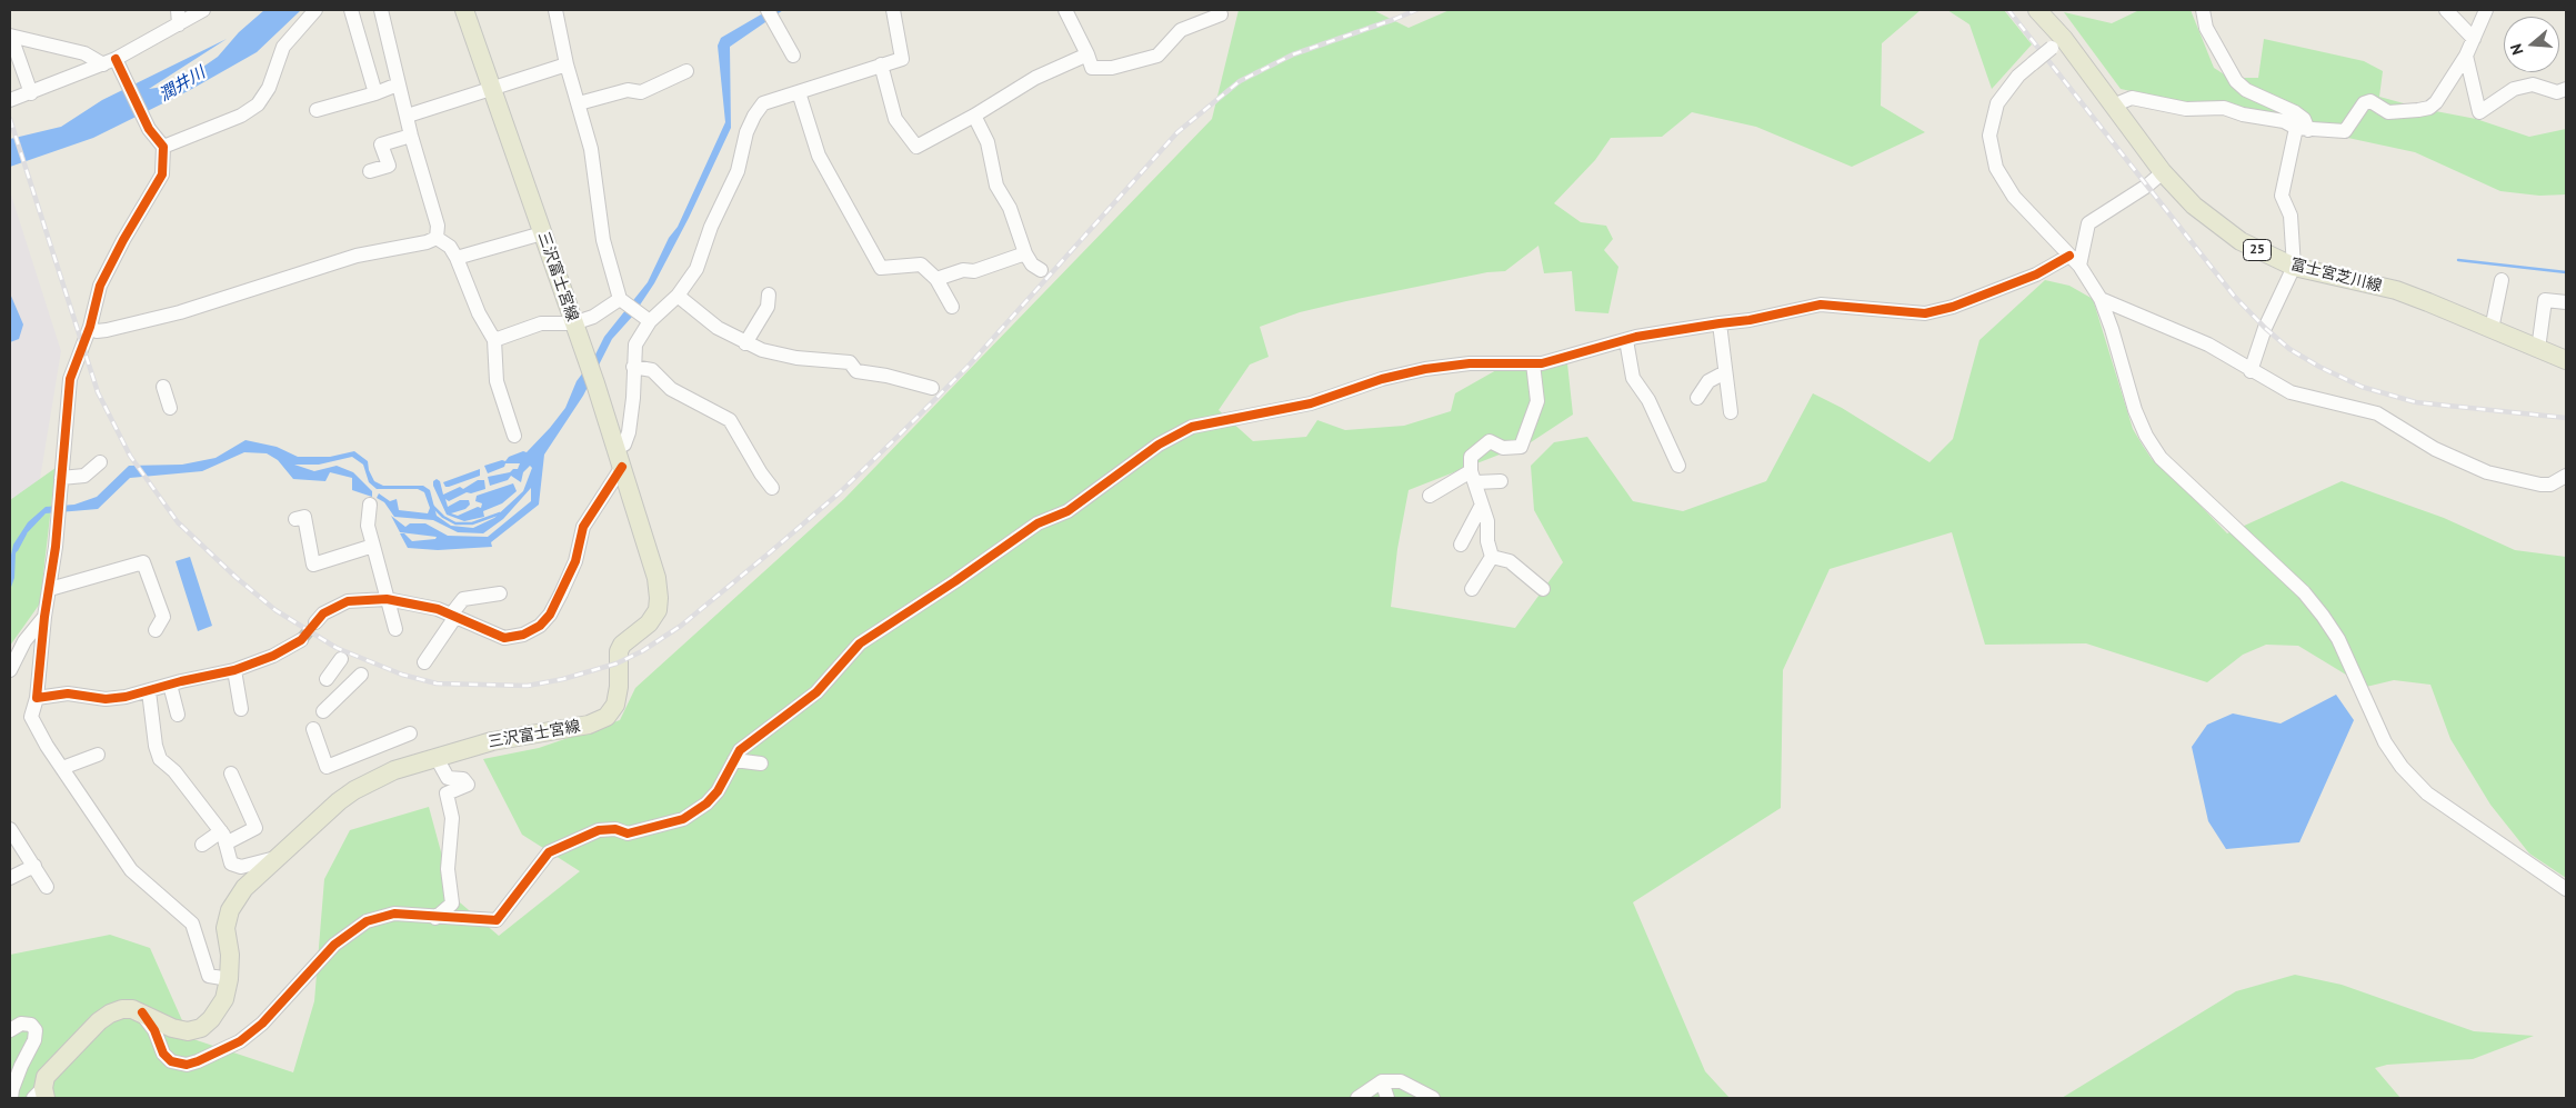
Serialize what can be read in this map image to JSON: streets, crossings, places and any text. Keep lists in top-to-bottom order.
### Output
{
  "streets": {
    "main road": ["25", "富士宮芝川線", "三沢富士宮線"]
  },
  "water": ["潤井川"],
  "north": "left"
}
